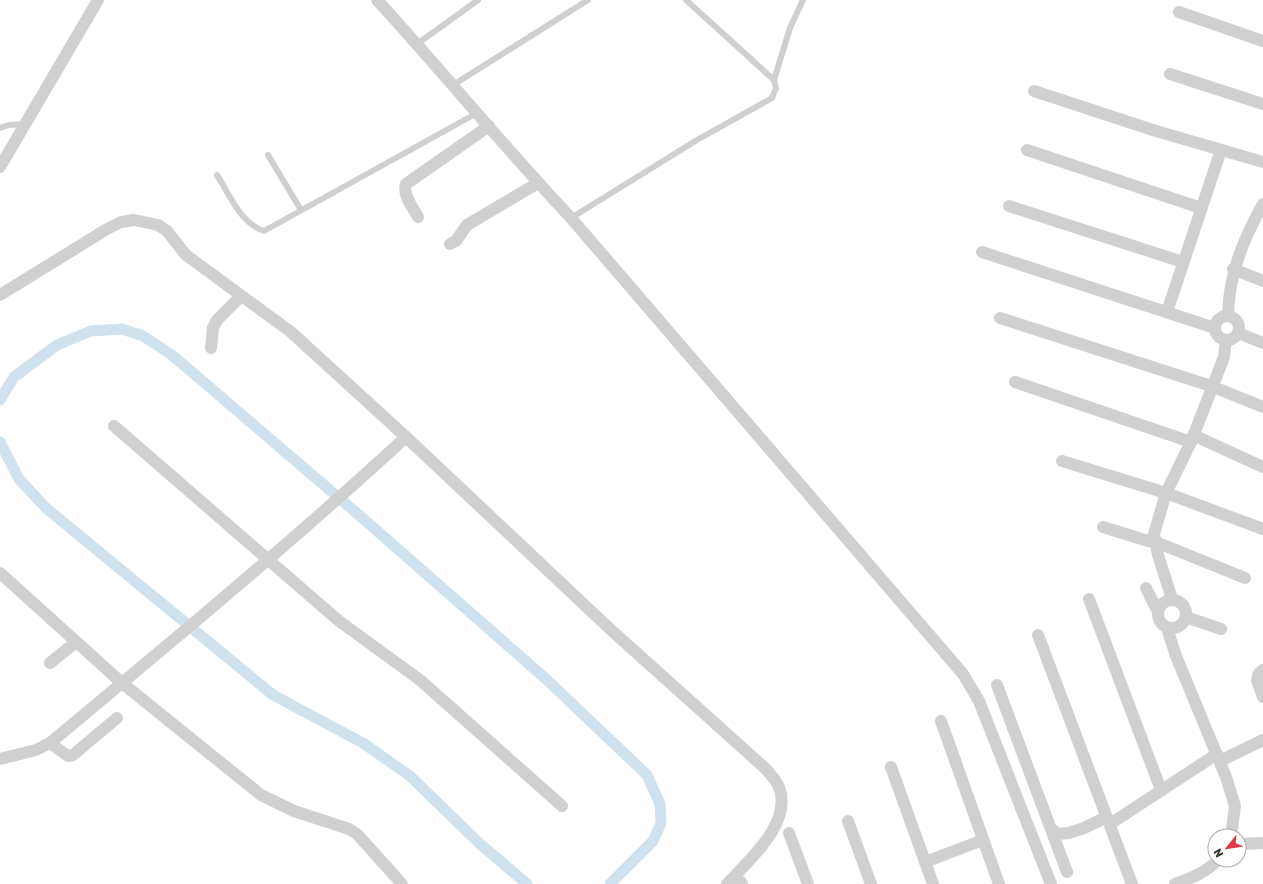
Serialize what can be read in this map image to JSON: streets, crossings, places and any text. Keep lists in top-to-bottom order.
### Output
{
  "north": "bottom left"
}
